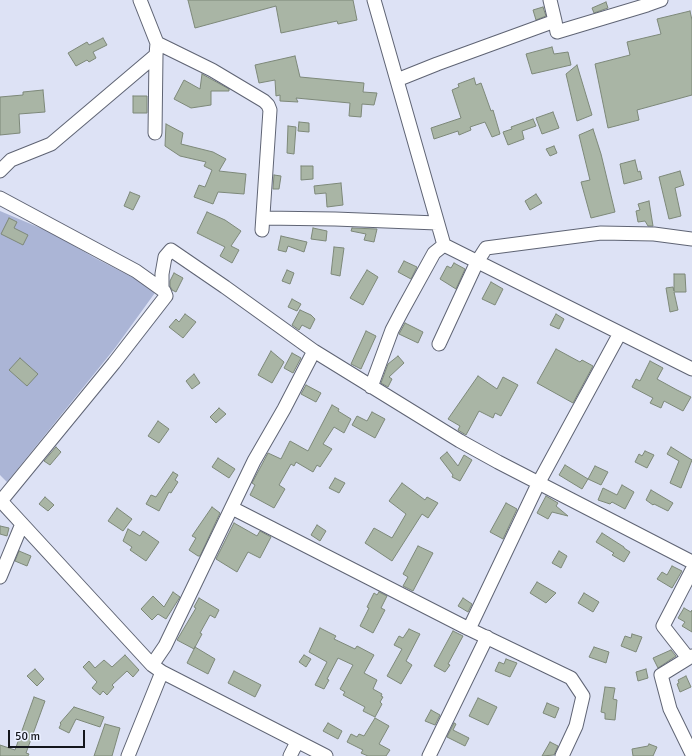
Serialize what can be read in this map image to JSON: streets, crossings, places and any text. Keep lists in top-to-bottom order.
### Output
{
  "scale_bar": "50 m"
}
